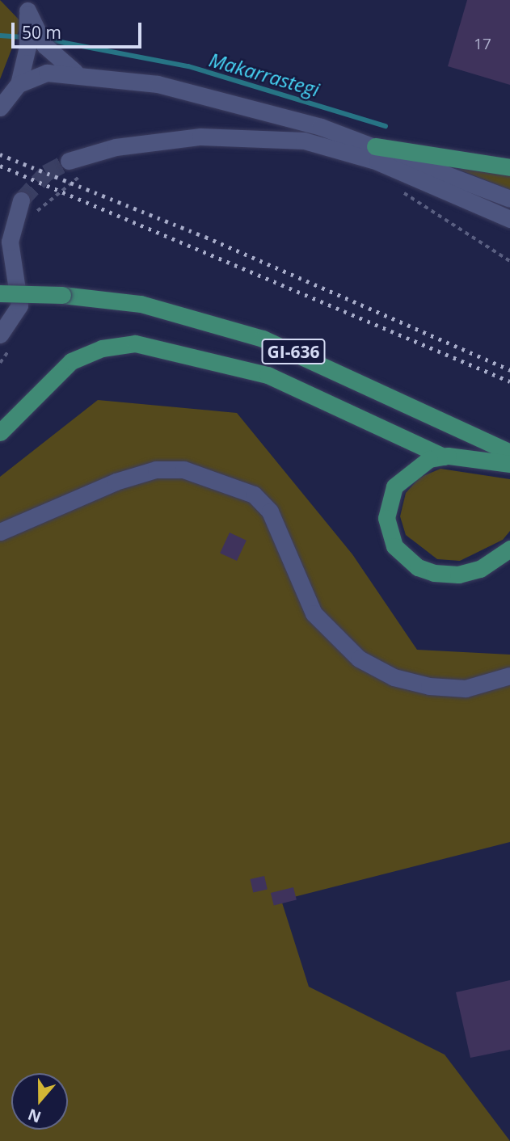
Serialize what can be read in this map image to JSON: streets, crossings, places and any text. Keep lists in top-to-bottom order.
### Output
{
  "streets": {
    "main road": ["GI-636"]
  },
  "water": ["Makarrastegi"],
  "house_numbers": ["17"],
  "scale_bar": "50 m",
  "north": "bottom"
}
